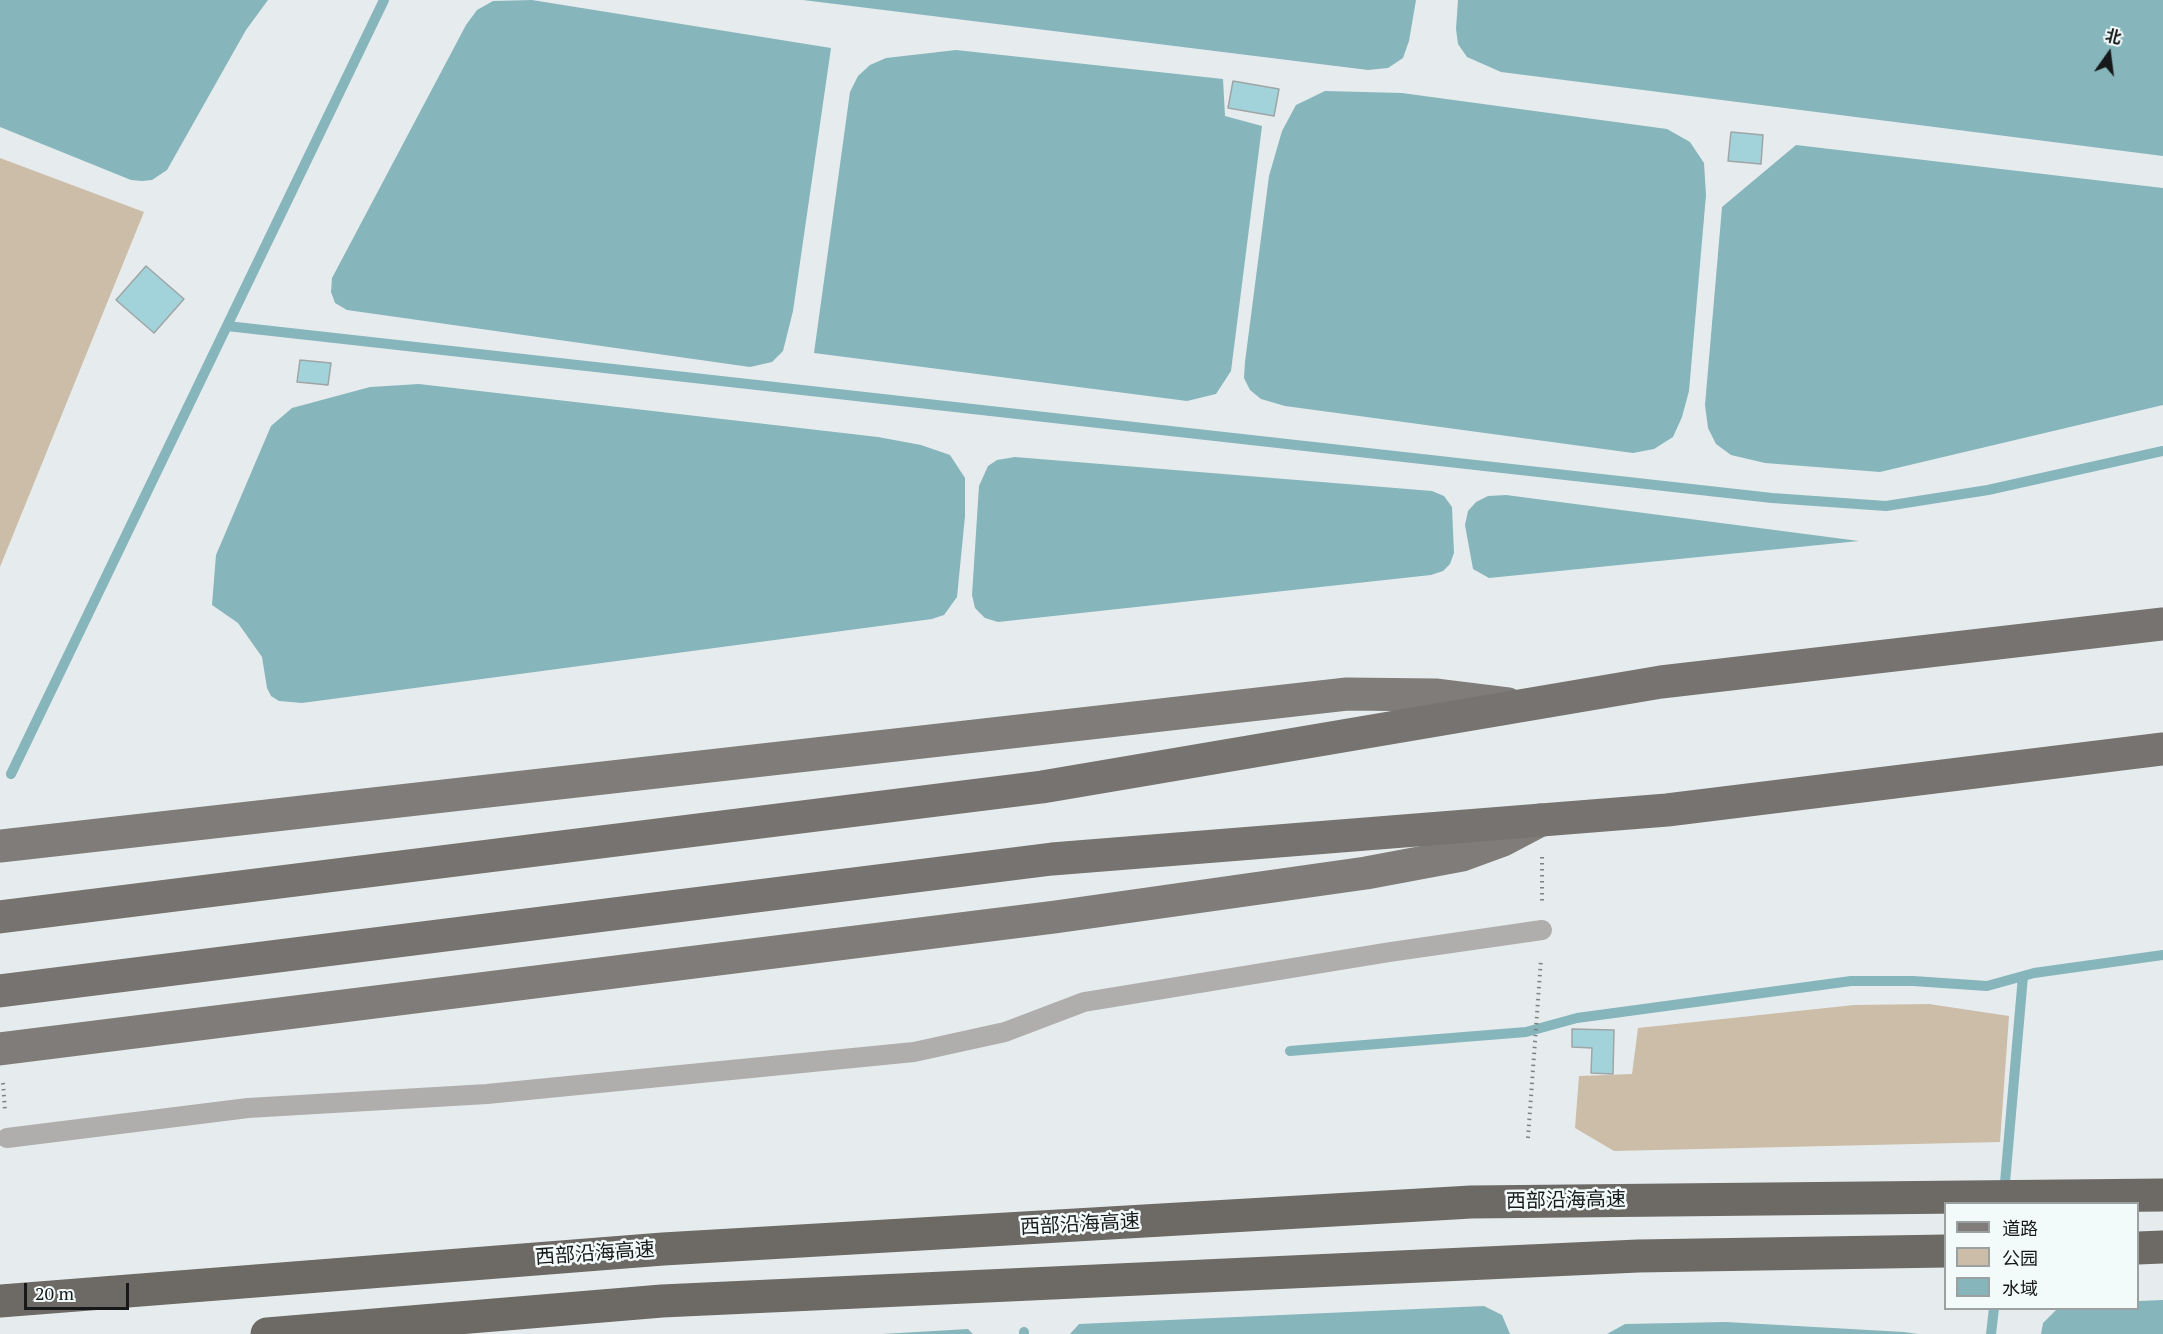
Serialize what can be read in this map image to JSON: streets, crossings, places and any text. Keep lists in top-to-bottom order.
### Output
{
  "streets": {
    "highway": ["西部沿海高速"]
  },
  "legend": ["道路", "公园", "水域"],
  "scale_bar": "20 m",
  "north": "top"
}
